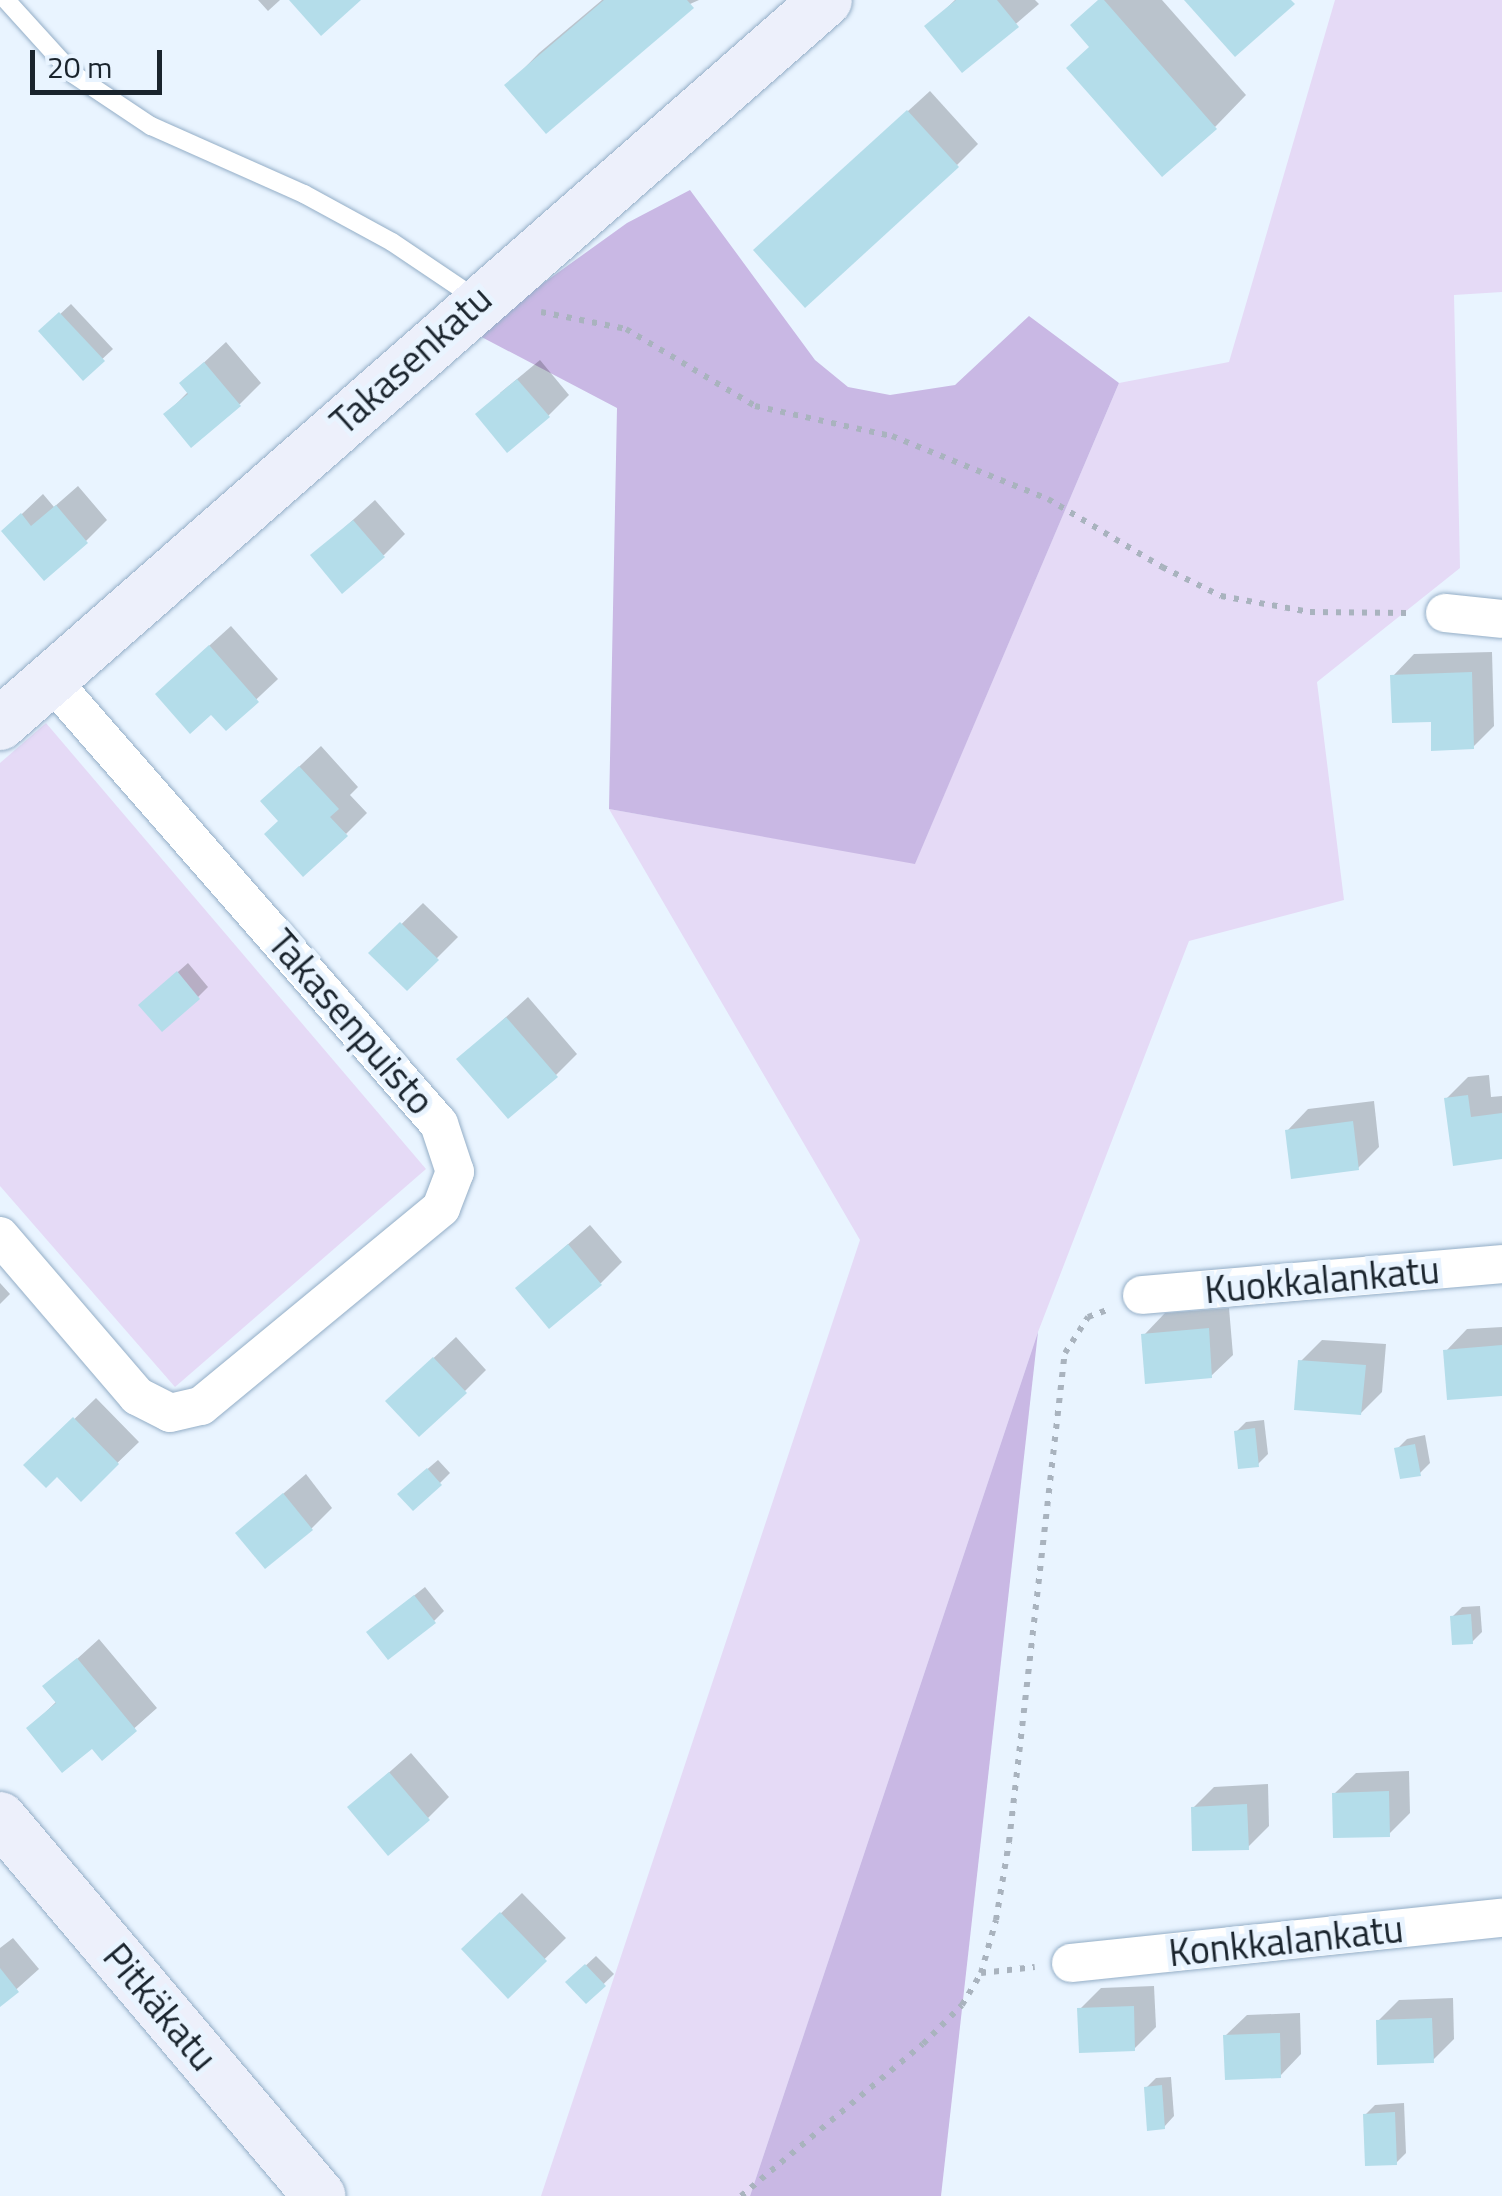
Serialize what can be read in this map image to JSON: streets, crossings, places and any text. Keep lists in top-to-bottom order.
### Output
{
  "streets": {
    "street": [
      "Takasenkatu",
      "Takasenpuisto",
      "Kuokkalankatu",
      "Konkkalankatu",
      "Pitkäkatu"
    ]
  },
  "crossings": [
    ["Takasenkatu", "Takasenpuisto"]
  ],
  "scale_bar": "20 m"
}
